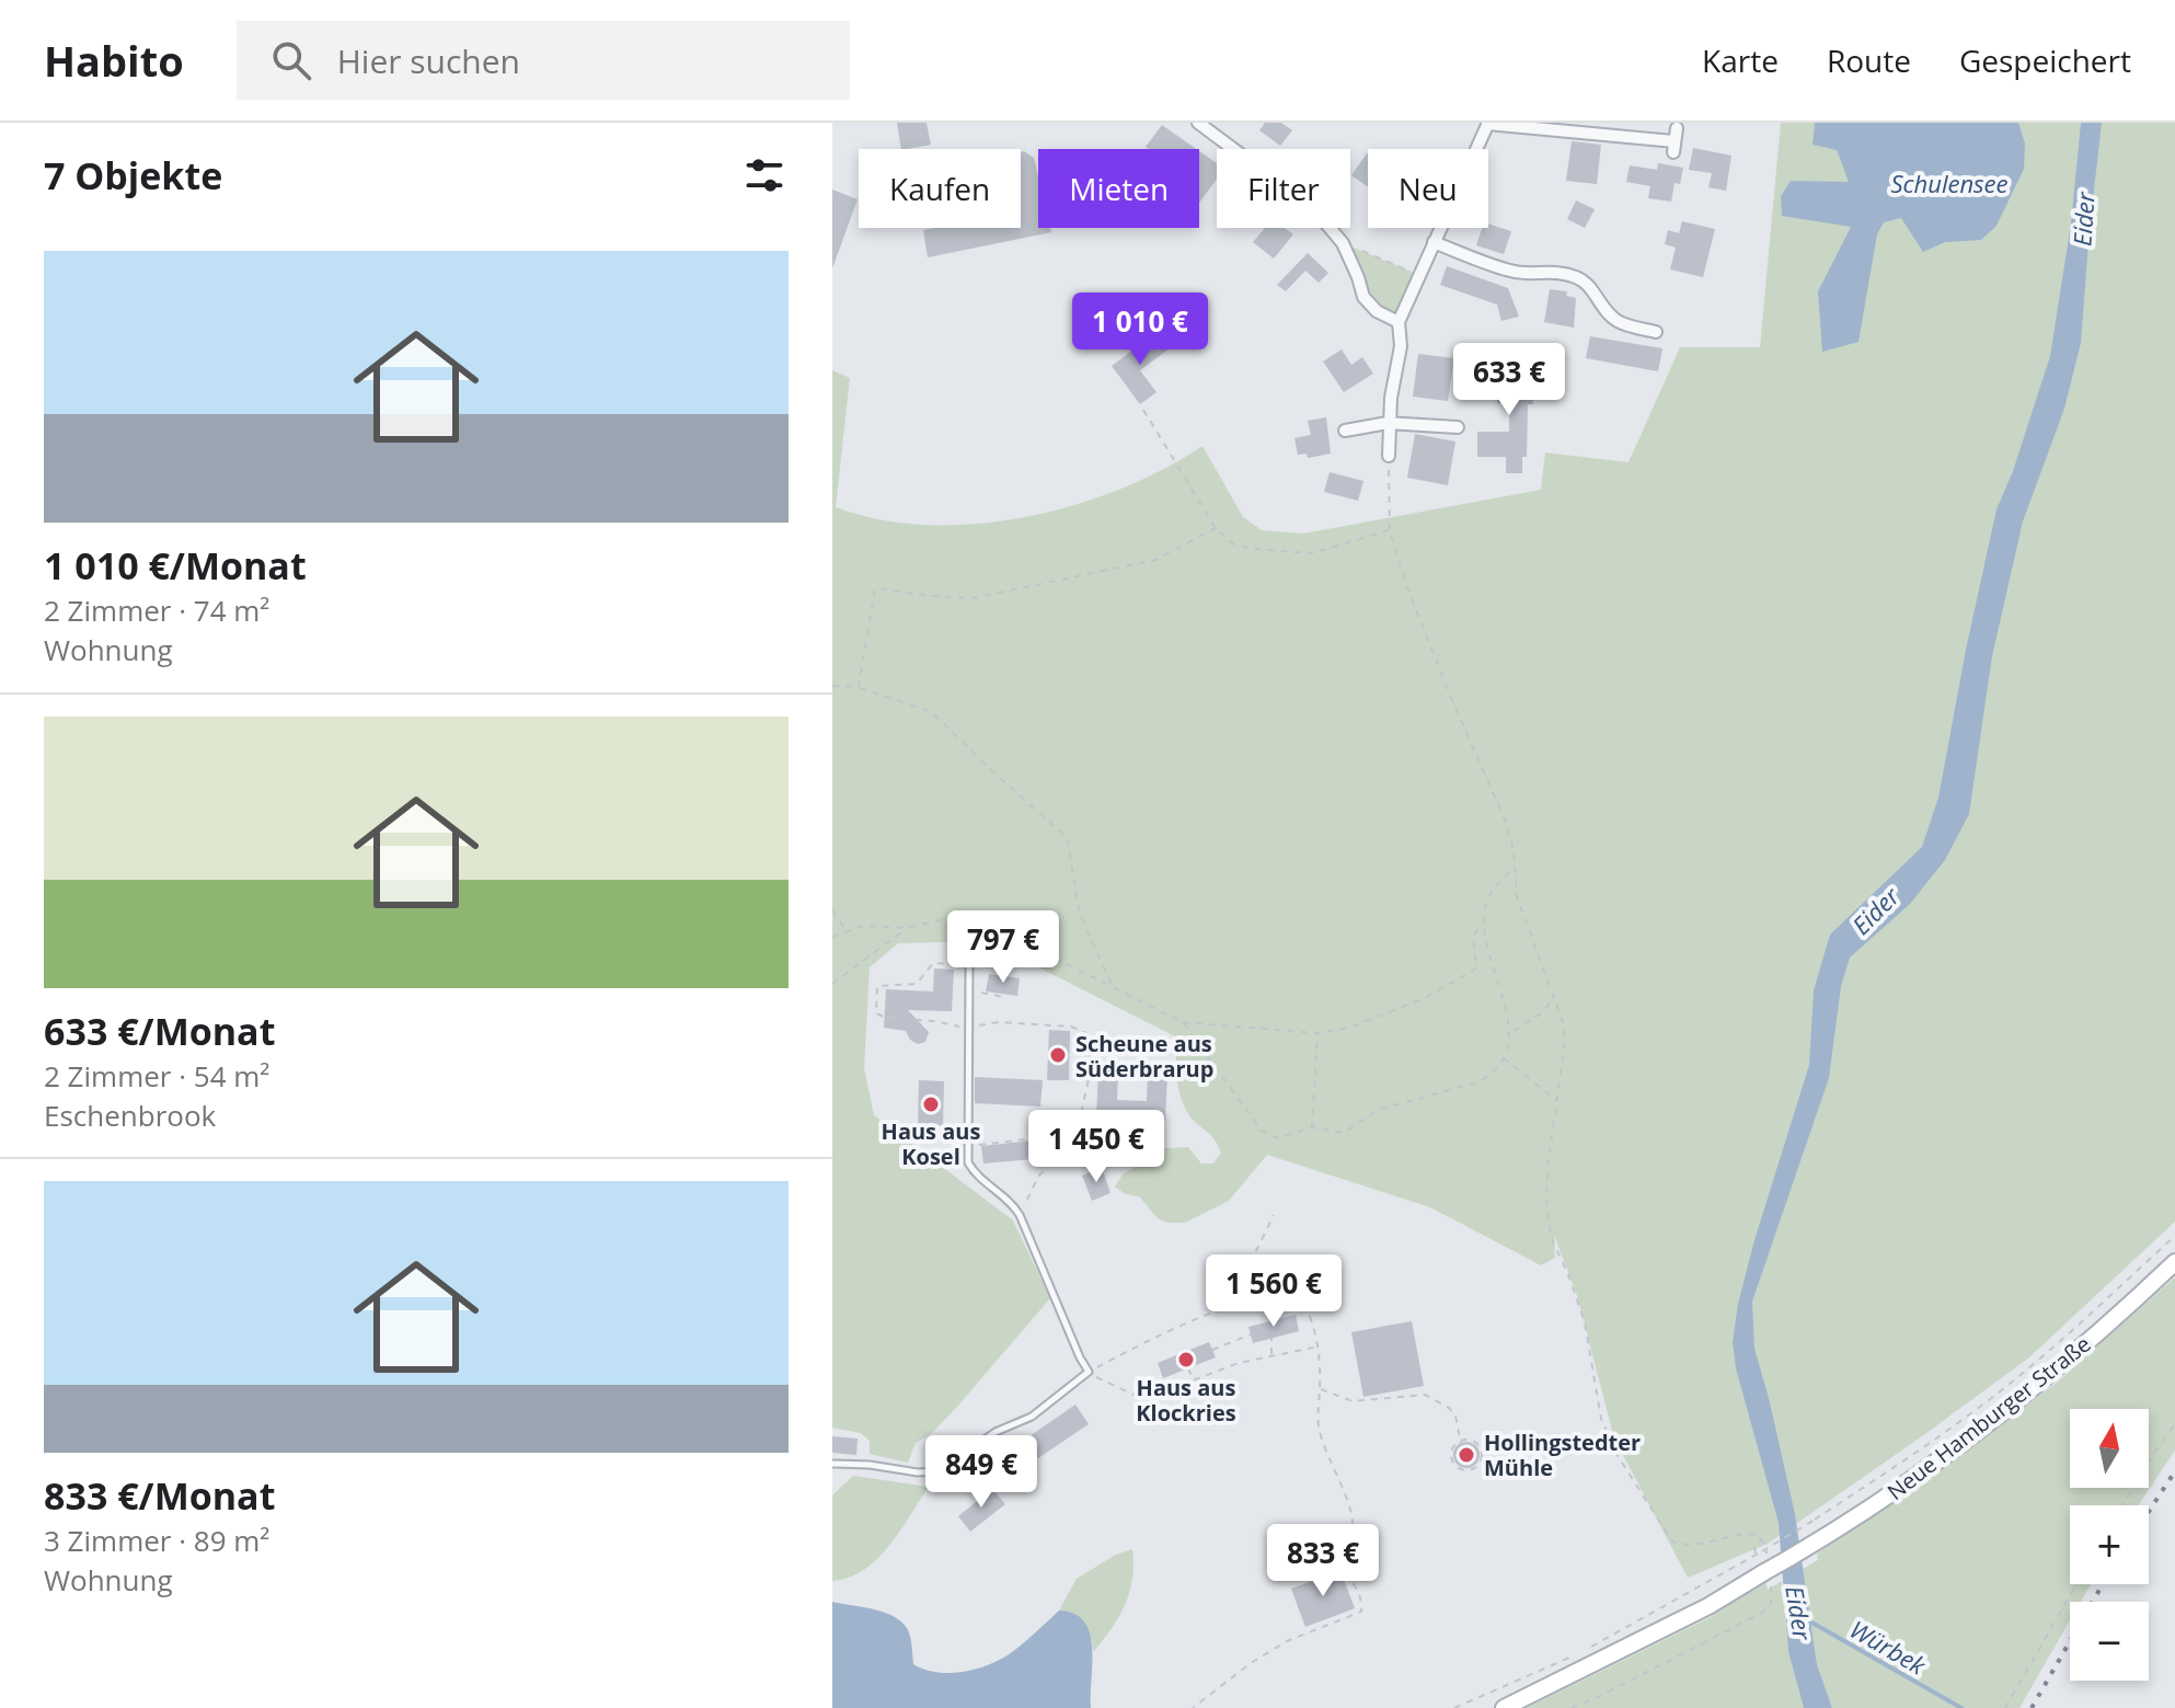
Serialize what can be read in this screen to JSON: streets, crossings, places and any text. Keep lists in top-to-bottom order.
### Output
{
  "streets": {
    "main road": ["Neue Hamburger Straße"]
  },
  "water": ["Schulensee", "Eider", "Würbek"],
  "places": [
    "Scheune aus Süderbrarup",
    "Haus aus Kosel",
    "Haus aus Klockries",
    "Hollingstedter Mühle"
  ],
  "north": "top",
  "page": {
    "header": "Habito",
    "search": "Hier suchen",
    "nav": ["Karte", "Route", "Gespeichert"],
    "heading": "7 Objekte",
    "chip": [
      "Kaufen",
      "Mieten",
      "Filter",
      "Neu"
    ],
    "list": [
      {
        "name": "1 010 €/Monat",
        "note": "2 Zimmer · 74 m² · Wohnung"
      },
      {
        "name": "633 €/Monat",
        "note": "2 Zimmer · 54 m² · Eschenbrook"
      },
      {
        "name": "833 €/Monat",
        "note": "3 Zimmer · 89 m² · Wohnung"
      }
    ],
    "price": [
      "1 010 €",
      "633 €",
      "797 €",
      "1 450 €",
      "1 560 €",
      "849 €",
      "833 €"
    ],
    "map_buttons": ["+", "−"]
  }
}
